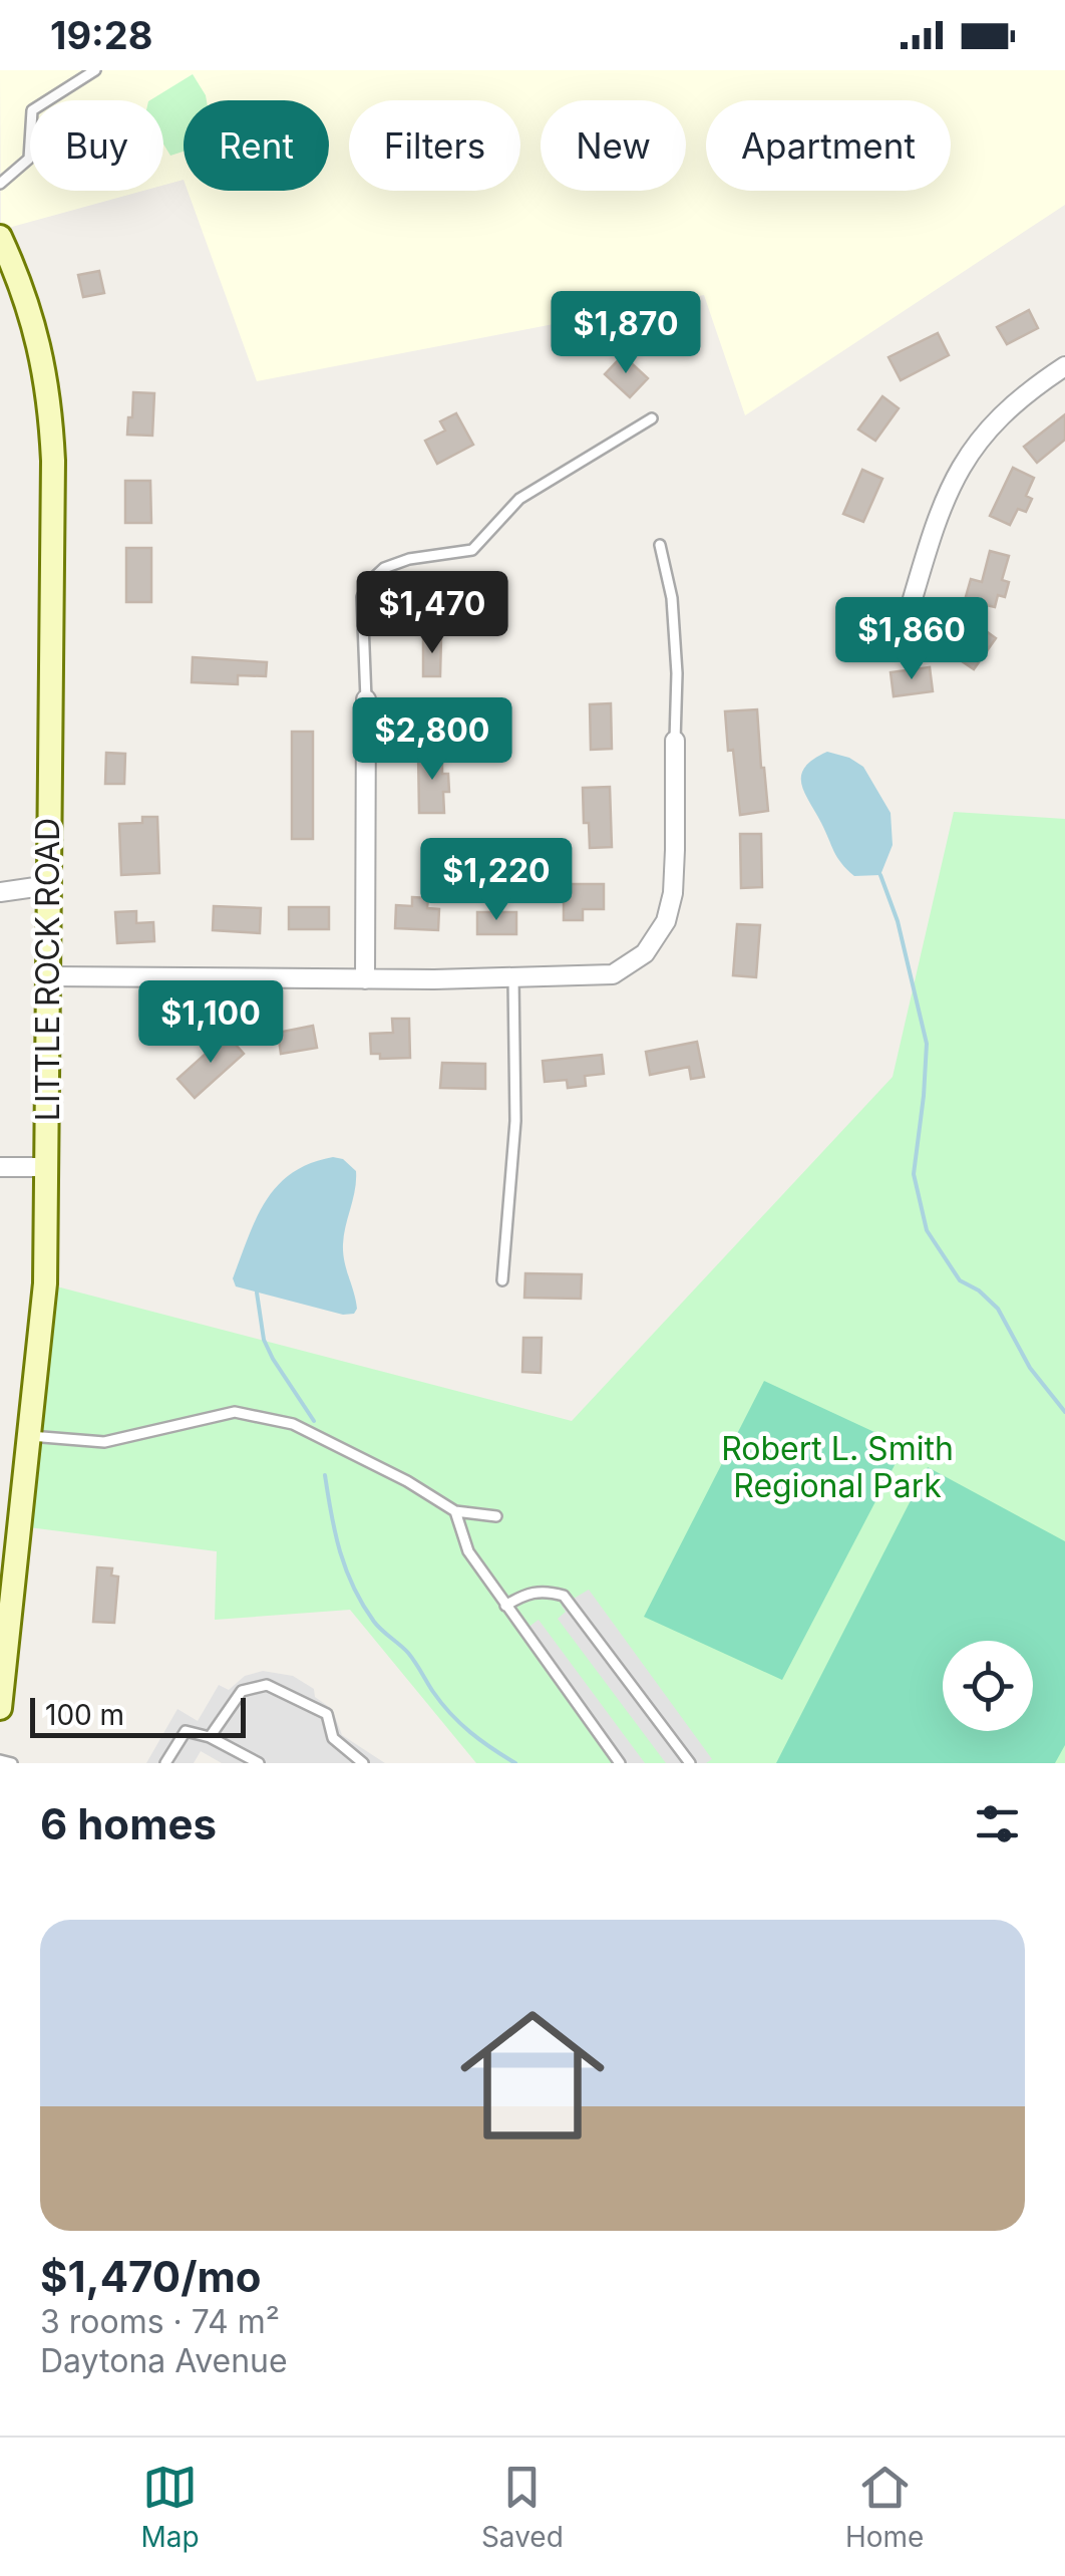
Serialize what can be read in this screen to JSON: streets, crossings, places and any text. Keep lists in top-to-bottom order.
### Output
{
  "streets": {
    "main road": ["LITTLE ROCK ROAD"]
  },
  "parks": ["Robert L. Smith Regional Park"],
  "scale_bar": "100 m",
  "page": {
    "status": "19:28",
    "chip": [
      "Buy",
      "Rent",
      "Filters",
      "New",
      "Apartment"
    ],
    "price": [
      "$1,870",
      "$1,470",
      "$1,860",
      "$2,800",
      "$1,220",
      "$1,100"
    ],
    "scale": "100 m",
    "heading": "6 homes",
    "list": [
      {
        "name": "$1,470/mo",
        "note": "3 rooms · 74 m² · Daytona Avenue"
      }
    ],
    "tabs": ["Map", "Saved", "Home"]
  }
}
